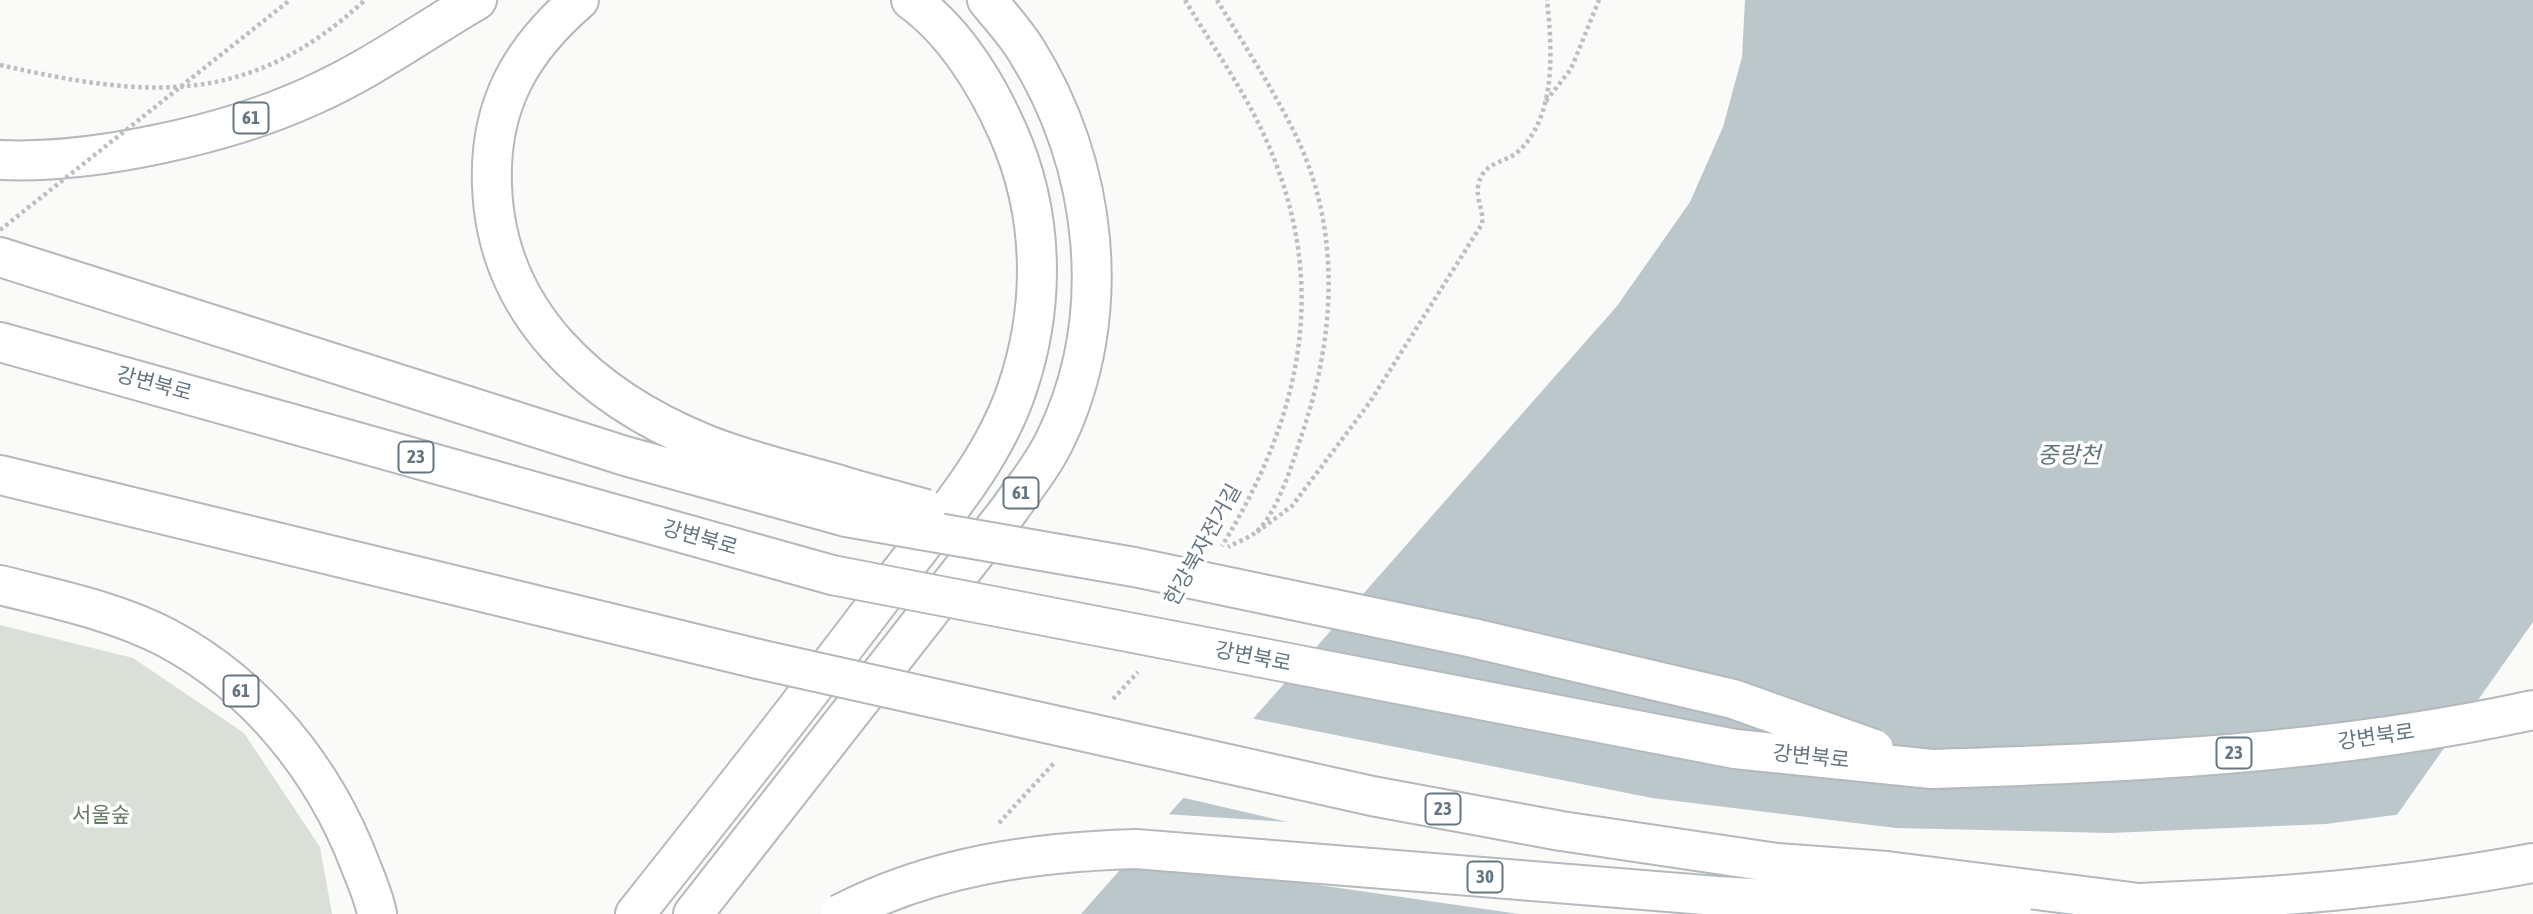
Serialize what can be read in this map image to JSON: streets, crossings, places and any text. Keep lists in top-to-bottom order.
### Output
{
  "streets": {
    "highway": [
      "61",
      "강변북로",
      "23",
      "30"
    ],
    "path": ["한강북자전거길"]
  },
  "crossings": [
    ["23", "30"]
  ],
  "water": ["중랑천"],
  "parks": ["서울숲"]
}
